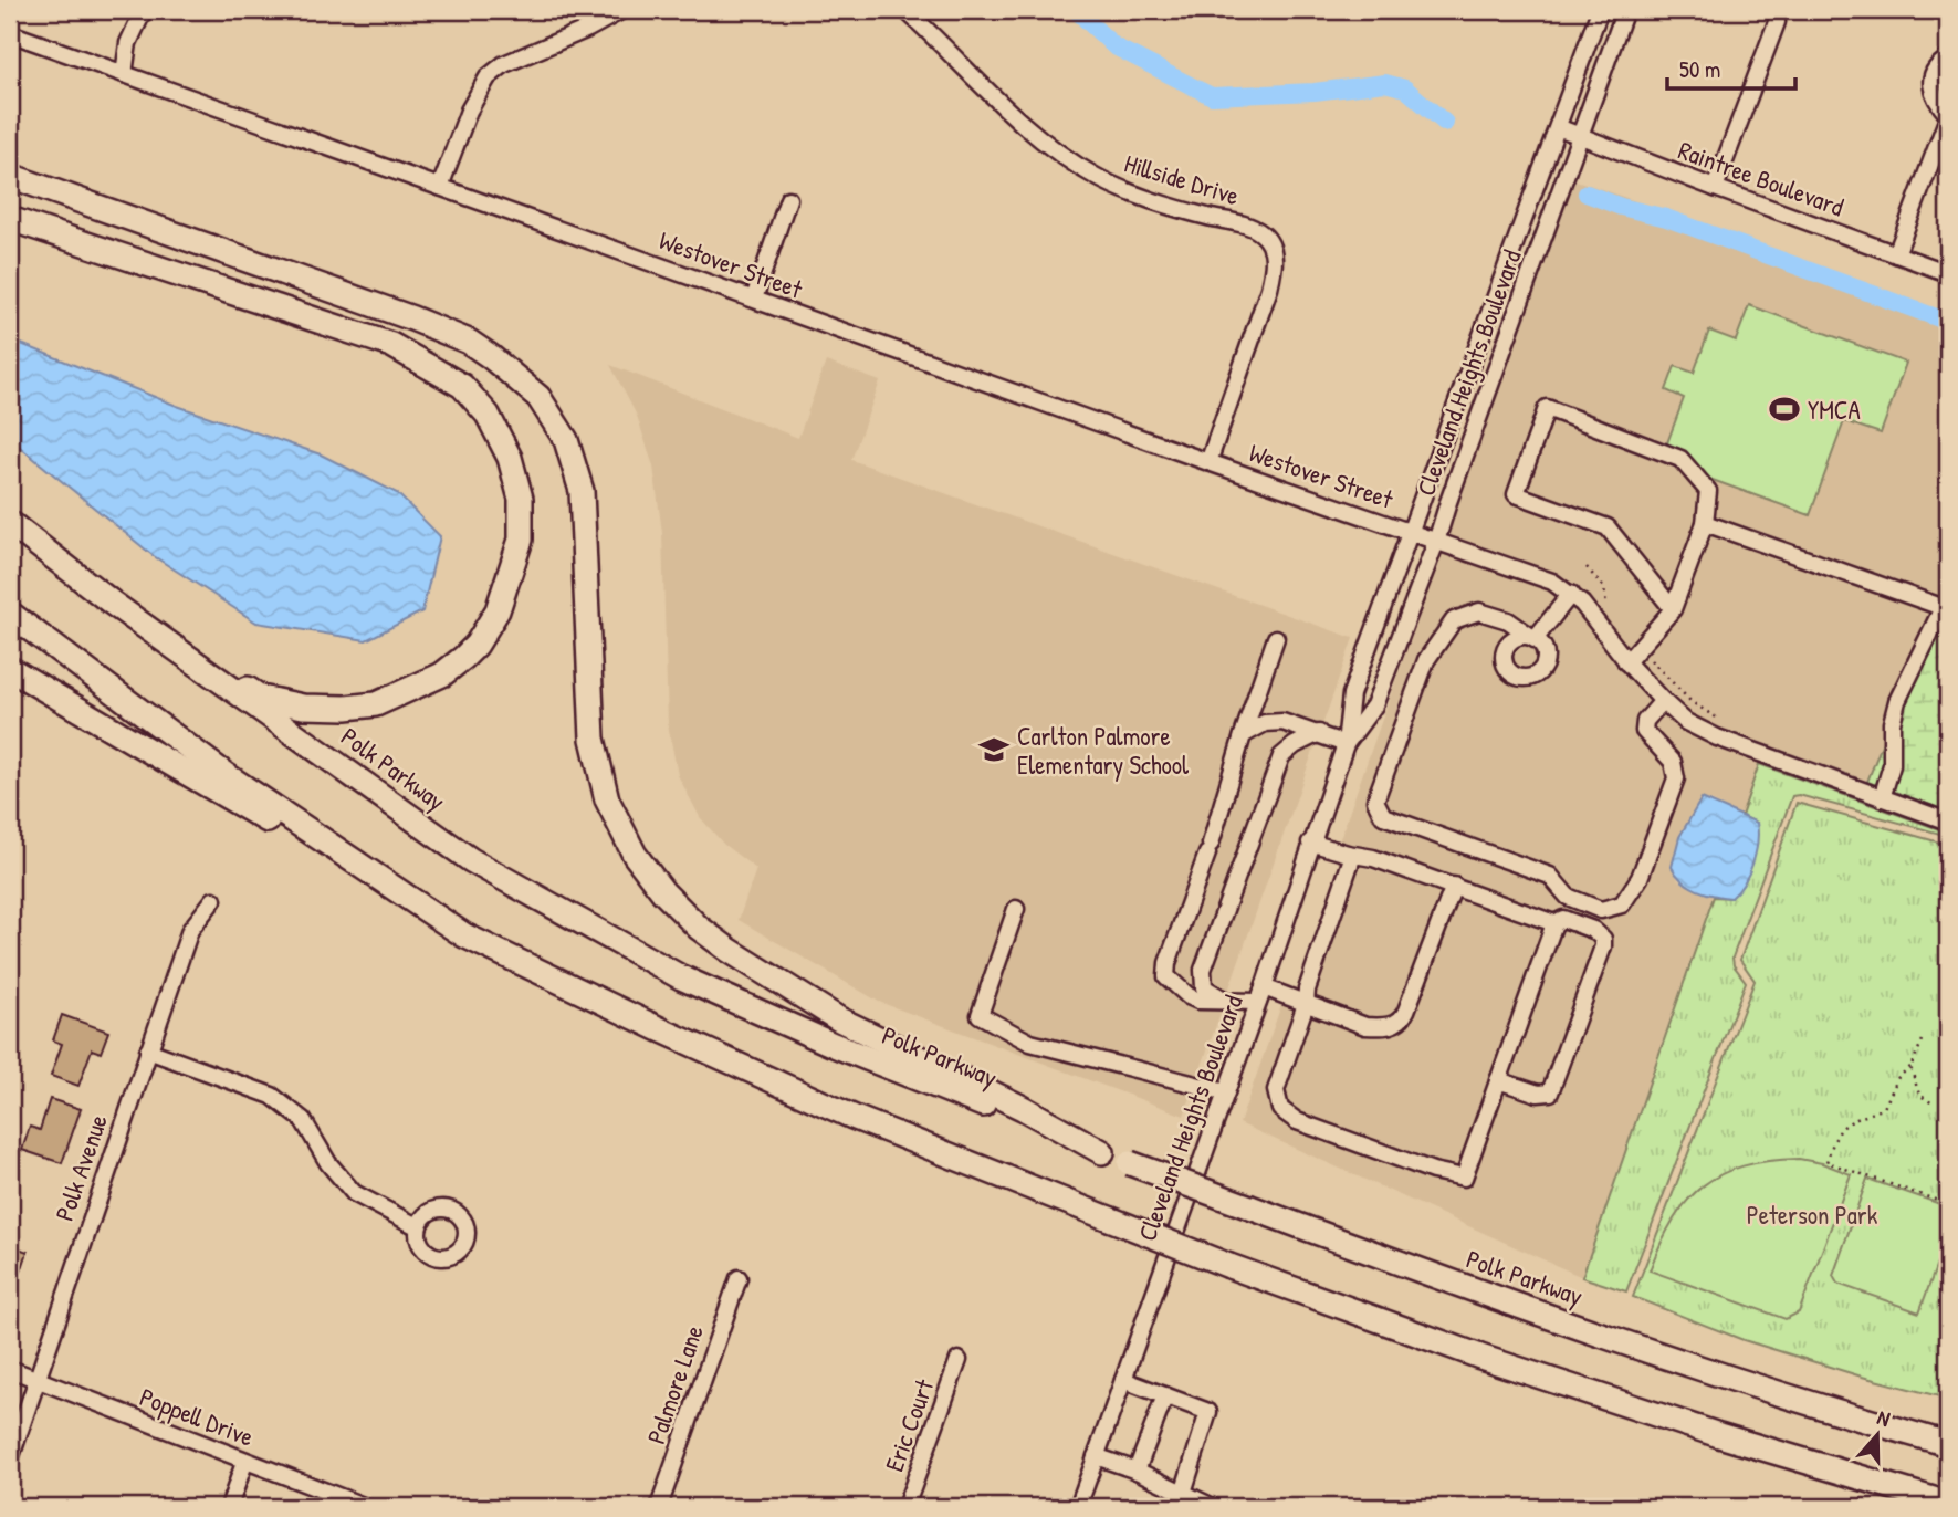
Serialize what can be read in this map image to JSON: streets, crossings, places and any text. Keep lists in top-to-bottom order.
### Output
{
  "streets": {
    "highway": ["Polk Parkway"],
    "street": [
      "Raintree Boulevard",
      "Hillside Drive",
      "Westover Street",
      "Cleveland Heights Boulevard",
      "Polk Avenue",
      "Palmore Lane",
      "Poppell Drive",
      "Eric Court"
    ]
  },
  "crossings": [
    ["Raintree Boulevard", "Cleveland Heights Boulevard"],
    ["Hillside Drive", "Westover Street"],
    ["Westover Street", "Cleveland Heights Boulevard"],
    ["Polk Avenue", "Poppell Drive"]
  ],
  "parks": ["Peterson Park"],
  "places": {
    "sports": ["YMCA"],
    "school or university": ["Carlton Palmore Elementary School"]
  },
  "scale_bar": "50 m",
  "north": "top"
}
